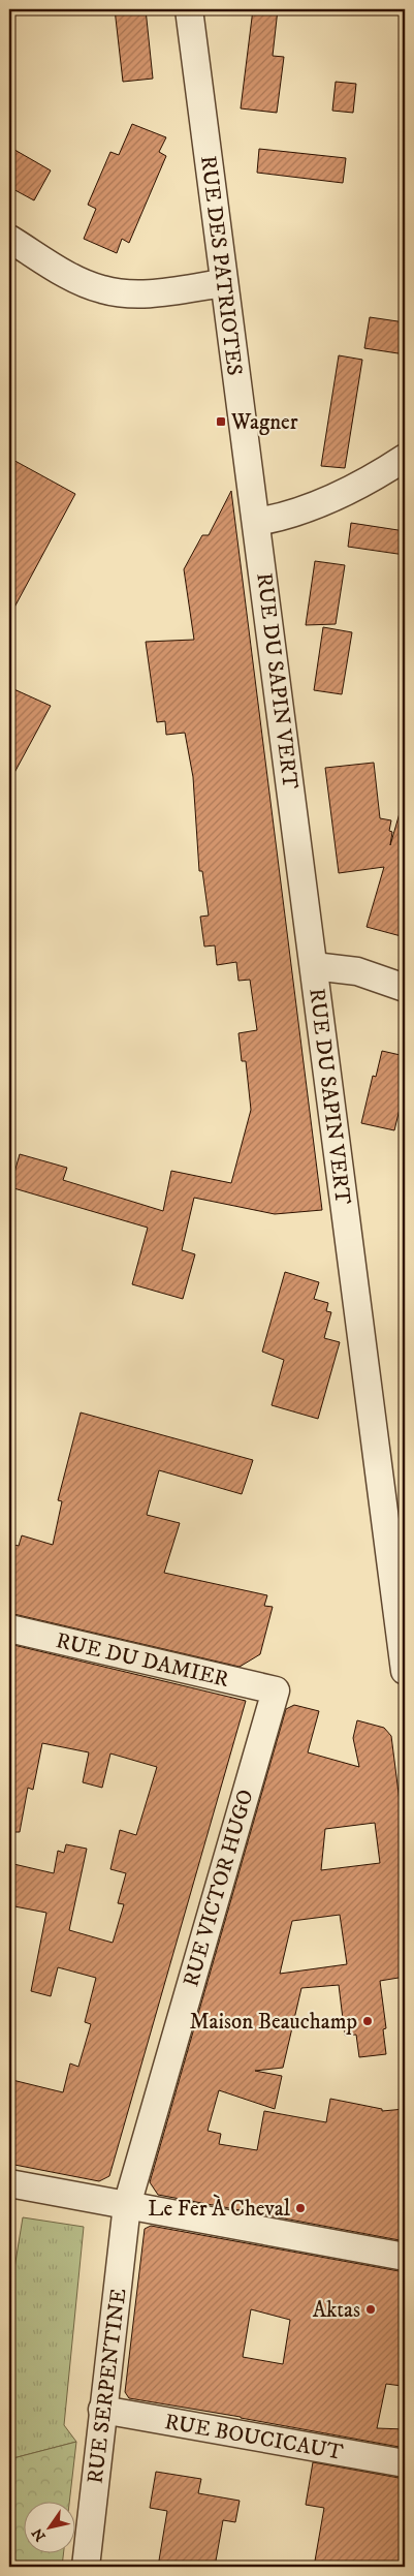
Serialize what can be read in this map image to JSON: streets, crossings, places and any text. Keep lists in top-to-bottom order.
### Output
{
  "streets": {
    "street": [
      "RUE DES PATRIOTES",
      "RUE DU SAPIN VERT",
      "RUE DU DAMIER",
      "RUE VICTOR HUGO",
      "RUE SERPENTINE",
      "RUE BOUCICAUT"
    ]
  },
  "crossings": [
    ["RUE DES PATRIOTES", "RUE DU SAPIN VERT"],
    ["RUE DU DAMIER", "RUE VICTOR HUGO"],
    ["RUE VICTOR HUGO", "RUE SERPENTINE"],
    ["RUE SERPENTINE", "RUE BOUCICAUT"]
  ],
  "places": {
    "transit": ["Wagner"],
    "other": ["Maison Beauchamp", "Le Fer À Cheval", "Aktas"]
  },
  "north": "bottom left"
}
